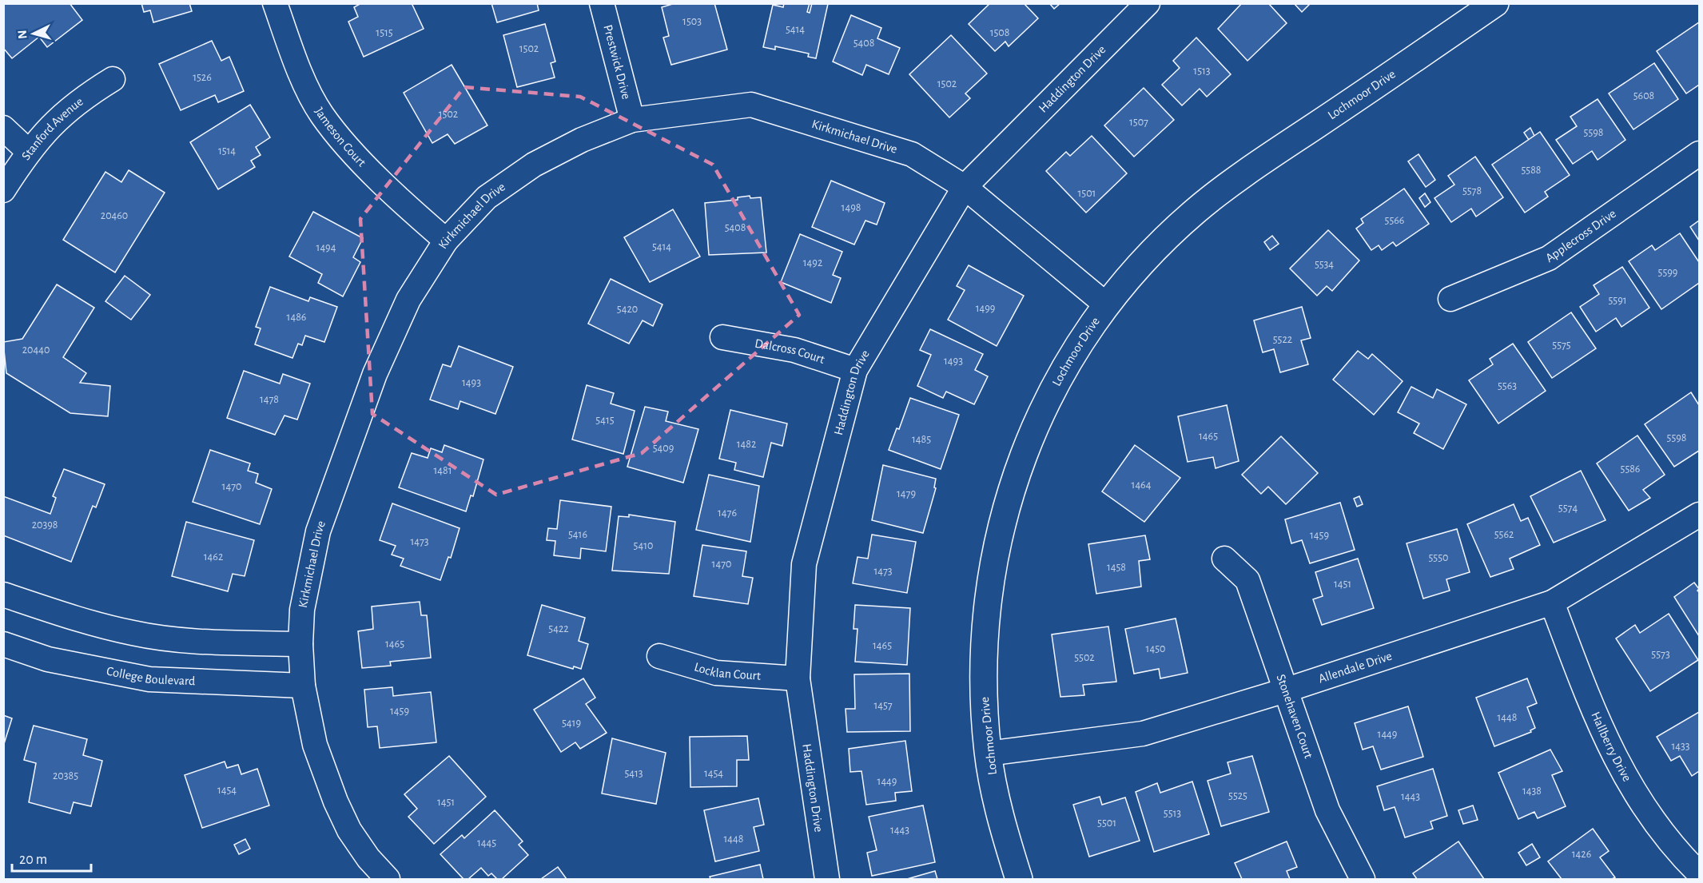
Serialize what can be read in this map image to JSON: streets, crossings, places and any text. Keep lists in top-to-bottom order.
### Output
{
  "streets": {
    "street": [
      "Prestwick Drive",
      "Haddington Drive",
      "Lochmoor Drive",
      "Stanford Avenue",
      "Jameson Court",
      "Kirkmichael Drive",
      "Applecross Drive",
      "Dalcross Court",
      "Allendale Drive",
      "Locklan Court",
      "College Boulevard",
      "Stonehaven Court",
      "Hallberry Drive"
    ]
  },
  "crossings": [
    ["Prestwick Drive", "Kirkmichael Drive"],
    ["Haddington Drive", "Kirkmichael Drive"],
    ["Haddington Drive", "Dalcross Court"],
    ["Haddington Drive", "Locklan Court"],
    ["Lochmoor Drive", "Kirkmichael Drive"],
    ["Lochmoor Drive", "Allendale Drive"],
    ["Jameson Court", "Kirkmichael Drive"],
    ["Kirkmichael Drive", "College Boulevard"],
    ["Allendale Drive", "Stonehaven Court"],
    ["Allendale Drive", "Hallberry Drive"]
  ],
  "house_numbers": [
    "1503",
    "5414",
    "1515",
    "1508",
    "5408",
    "1502",
    "1513",
    "1526",
    "1502",
    "5608",
    "1502",
    "1507",
    "5598",
    "1514",
    "5588",
    "5578",
    "1501",
    "1498",
    "20460",
    "5566",
    "5408",
    "5414",
    "1494",
    "1492",
    "5534",
    "5599",
    "5591",
    "1499",
    "5420",
    "1486",
    "5522",
    "5575",
    "20440",
    "1493",
    "1493",
    "5563",
    "1478",
    "5415",
    "1465",
    "5598",
    "1485",
    "1482",
    "5409",
    "5586",
    "1481",
    "1464",
    "1470",
    "1479",
    "5574",
    "1476",
    "20398",
    "5416",
    "5562",
    "1459",
    "1473",
    "5410",
    "1462",
    "5550",
    "1470",
    "1458",
    "1473",
    "1451",
    "5422",
    "1465",
    "1465",
    "1450",
    "5573",
    "5502",
    "1457",
    "1459",
    "1448",
    "5419",
    "1449",
    "1433",
    "5413",
    "1454",
    "20385",
    "1449",
    "1454",
    "1438",
    "5525",
    "1443",
    "1451",
    "5513",
    "5501",
    "1443",
    "1448",
    "1445",
    "1426"
  ],
  "scale_bar": "20 m",
  "north": "left"
}
